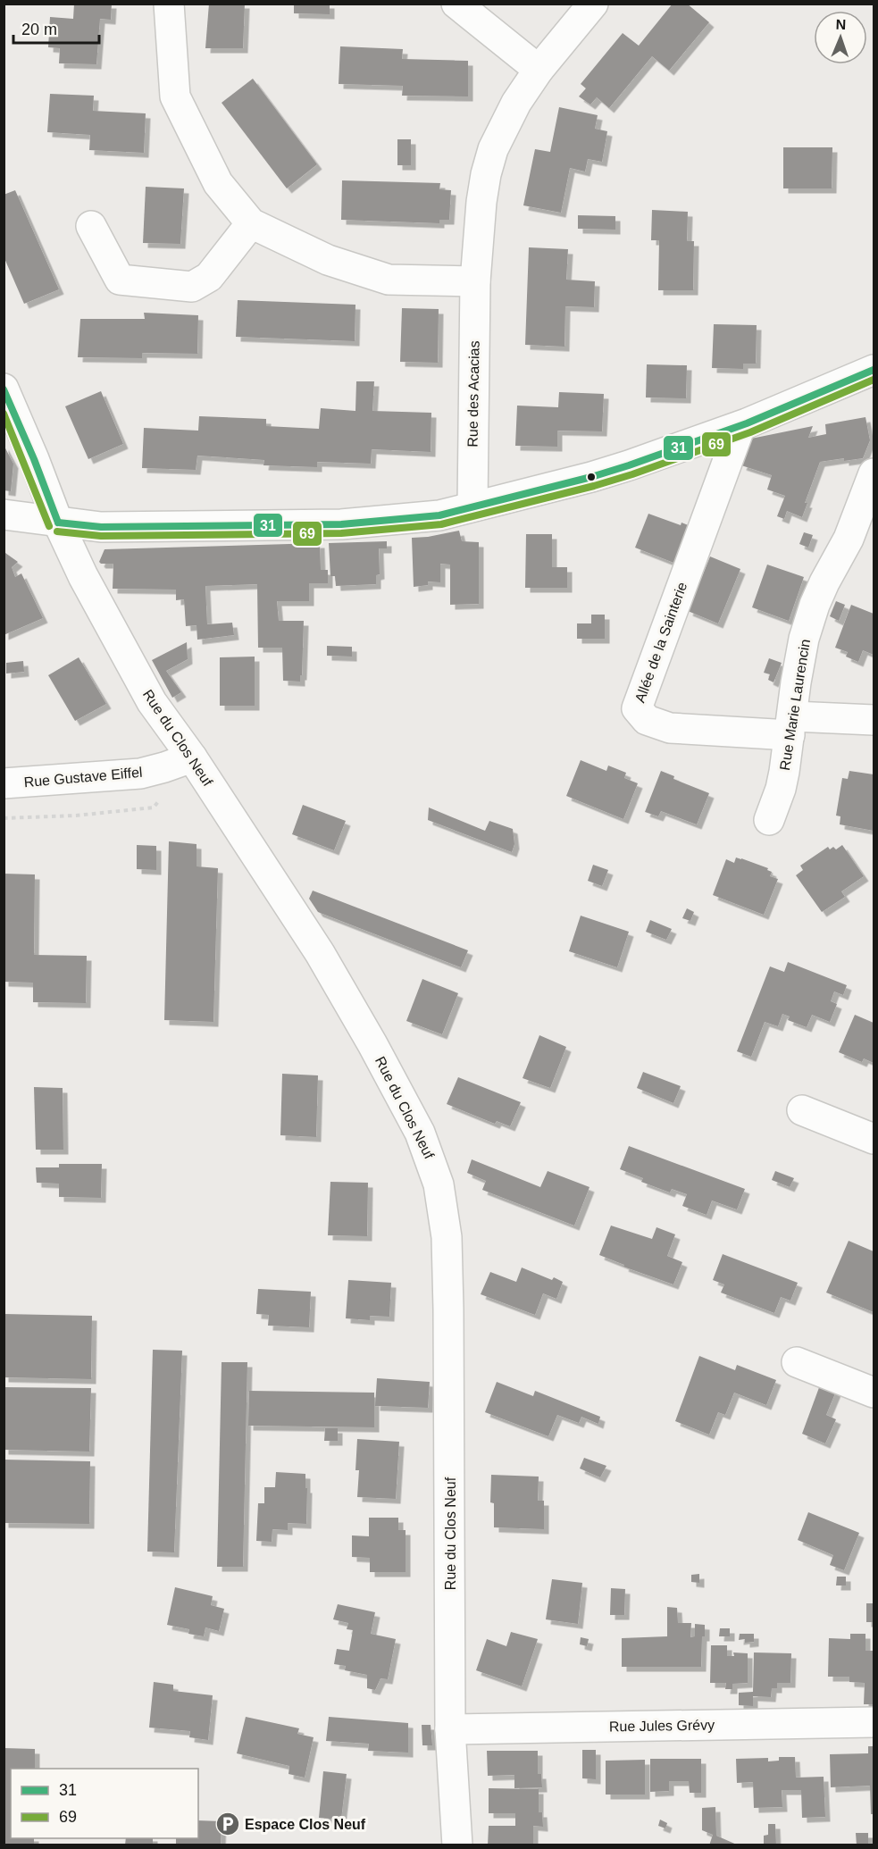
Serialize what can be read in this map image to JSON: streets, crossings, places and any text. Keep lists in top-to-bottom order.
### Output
{
  "streets": {
    "street": [
      "Rue des Acacias",
      "Allée de la Sainterie",
      "Rue Marie Laurencin",
      "Rue du Clos Neuf",
      "Rue Gustave Eiffel",
      "Rue Jules Grévy"
    ]
  },
  "crossings": [
    ["Allée de la Sainterie", "Rue Marie Laurencin"],
    ["Rue du Clos Neuf", "Rue Gustave Eiffel"],
    ["Rue du Clos Neuf", "Rue Jules Grévy"]
  ],
  "places": {
    "parking": ["Espace Clos Neuf"]
  },
  "lines": ["transit line 31", "transit line 69"],
  "legend": ["31", "69"],
  "scale_bar": "20 m",
  "north": "top"
}
